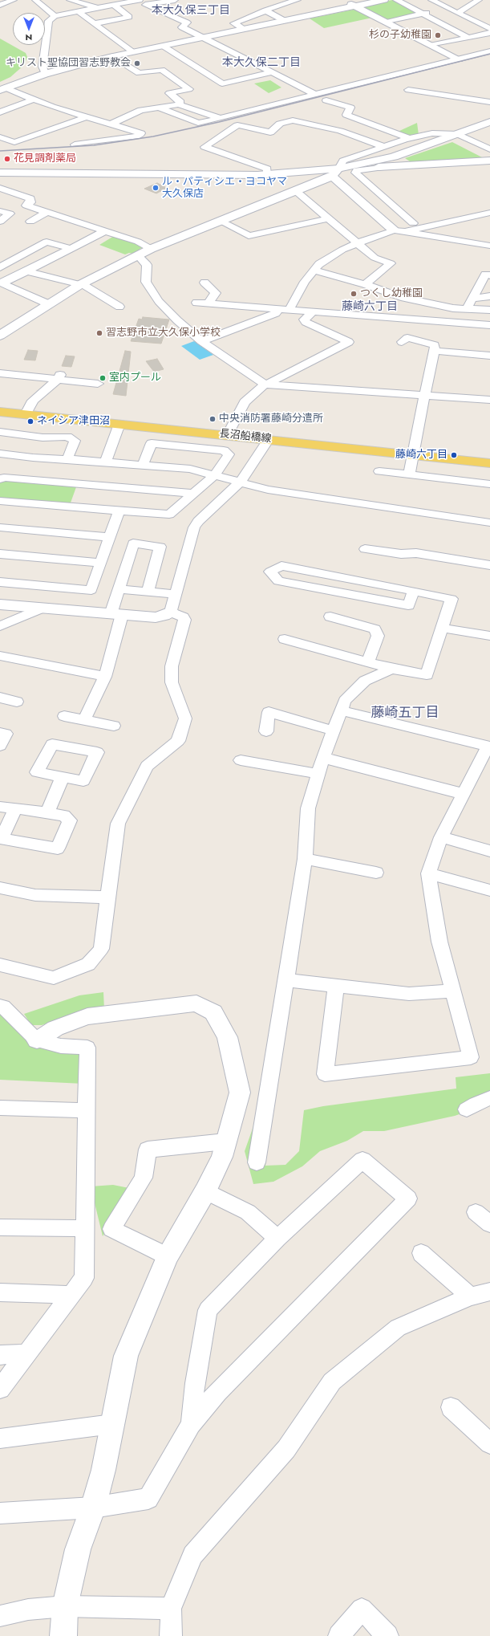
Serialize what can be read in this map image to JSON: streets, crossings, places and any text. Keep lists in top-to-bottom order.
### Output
{
  "streets": {
    "main road": ["長沼船橋線"]
  },
  "districts": [
    "本大久保三丁目",
    "本大久保二丁目",
    "藤崎六丁目",
    "藤崎五丁目"
  ],
  "places": [
    "杉の子幼稚園",
    "キリスト聖協団習志野教会",
    "花見調剤薬局",
    "ル・パティシエ・ヨコヤマ 大久保店",
    "つくし幼稚園",
    "習志野市立大久保小学校",
    "室内プール",
    "中央消防署藤崎分遣所",
    "ネイシア津田沼",
    "藤崎六丁目"
  ],
  "north": "bottom"
}
